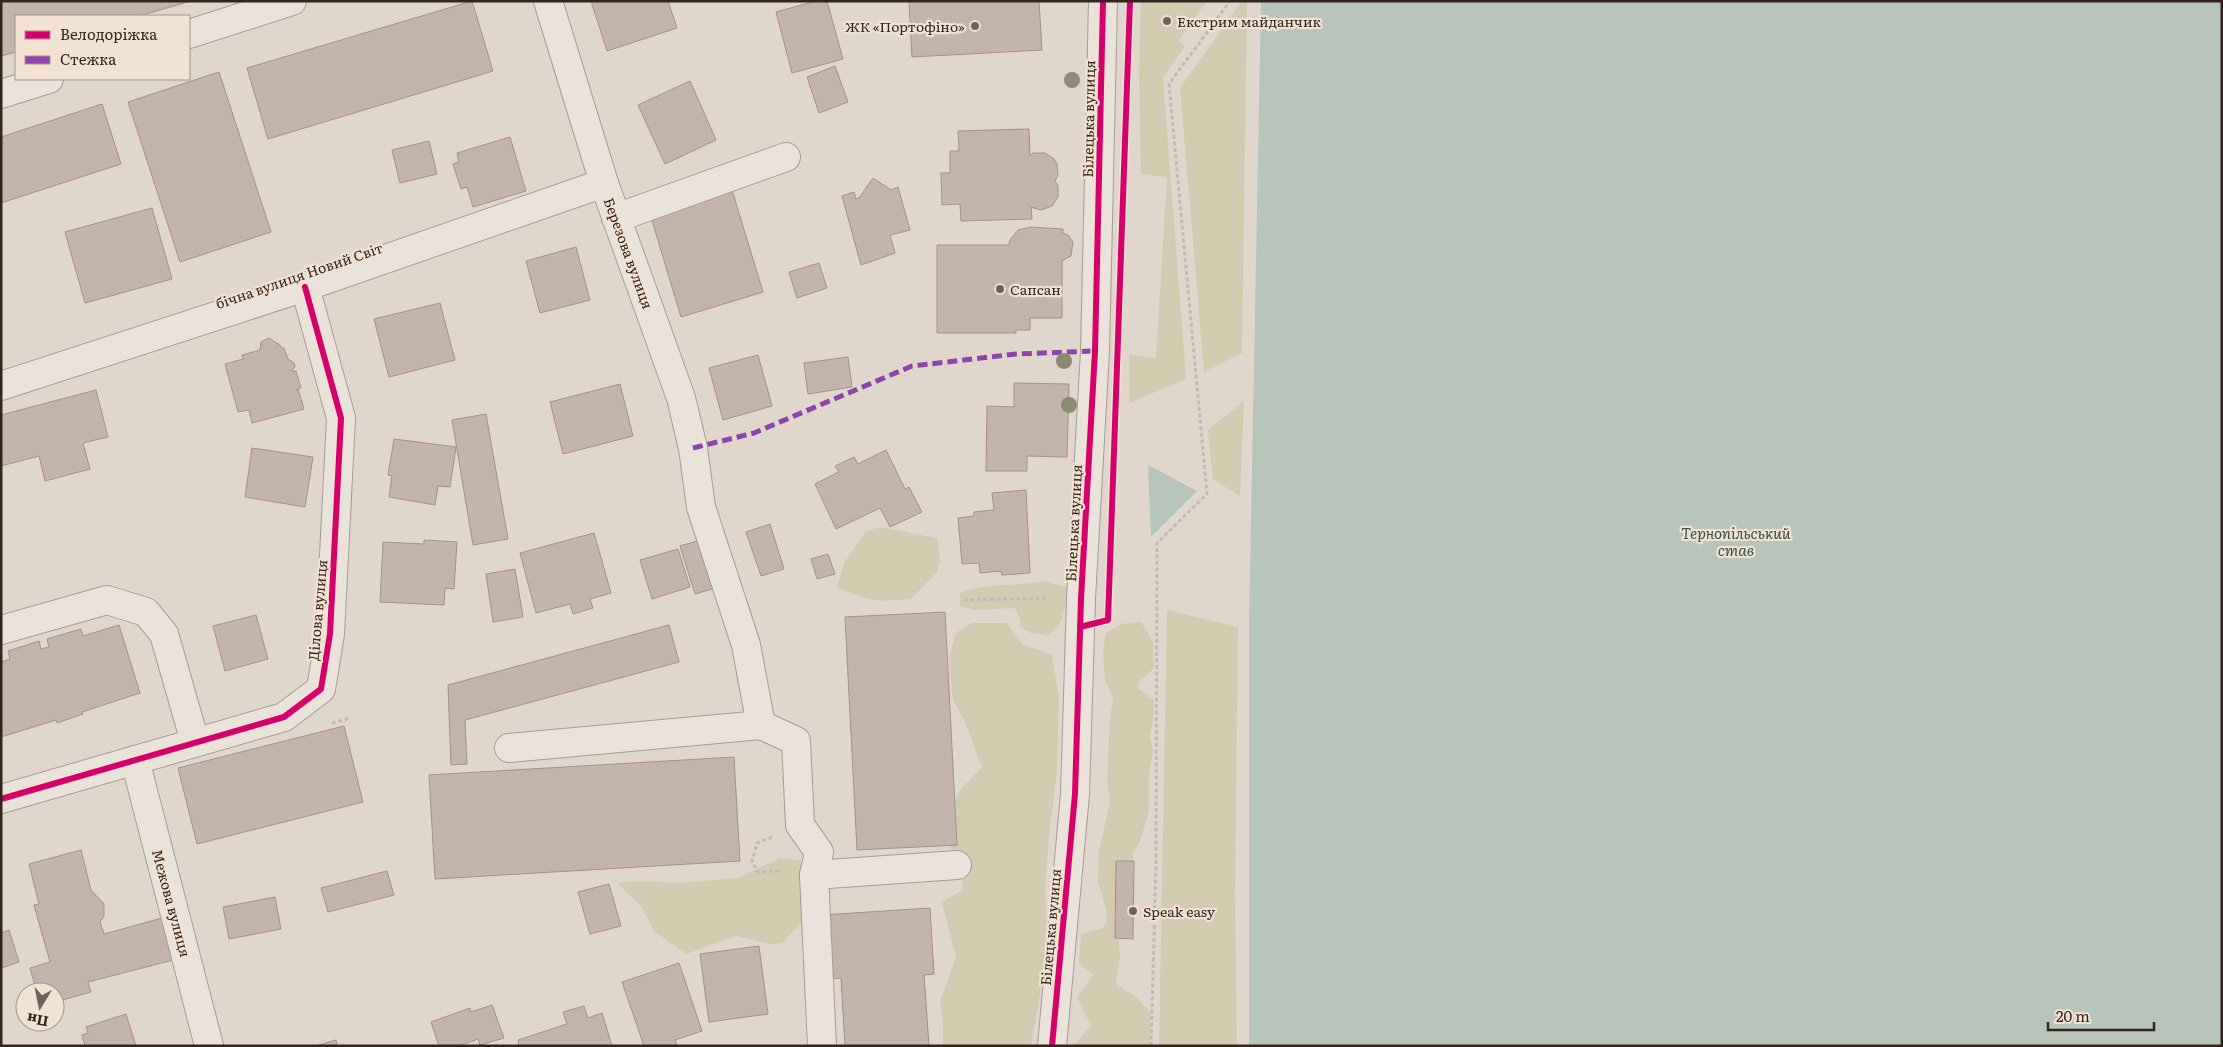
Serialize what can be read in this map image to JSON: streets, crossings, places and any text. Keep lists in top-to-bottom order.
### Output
{
  "streets": {
    "street": [
      "Білецька вулиця",
      "Березова вулиця",
      "бічна вулиця Новий Світ",
      "Ділова вулиця",
      "Межова вулиця"
    ]
  },
  "crossings": [
    ["Березова вулиця", "бічна вулиця Новий Світ"],
    ["бічна вулиця Новий Світ", "Ділова вулиця"],
    ["Ділова вулиця", "Межова вулиця"]
  ],
  "water": ["Тернопільський став"],
  "places": [
    "Екстрим майданчик",
    "ЖК «Портофіно»",
    "Сапсан",
    "Speak easy"
  ],
  "legend": ["Велодоріжка", "Стежка"],
  "scale_bar": "20 m",
  "north": "bottom"
}
